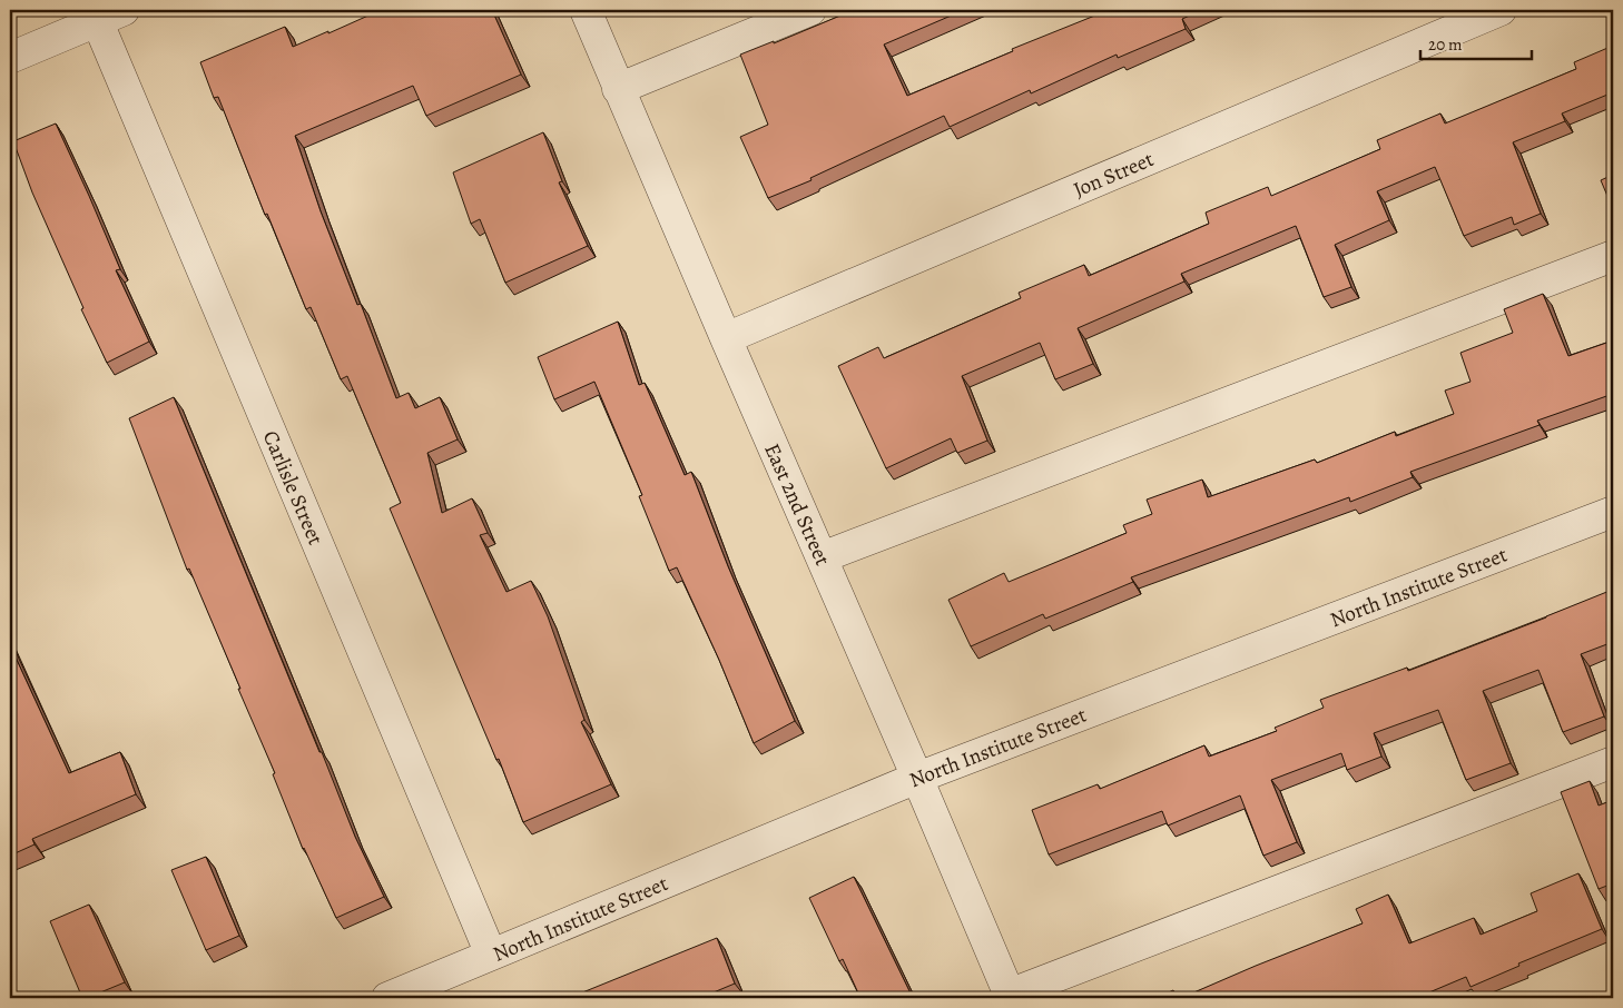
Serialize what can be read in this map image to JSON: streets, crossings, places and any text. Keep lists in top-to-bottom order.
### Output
{
  "streets": {
    "street": [
      "Jon Street",
      "Carlisle Street",
      "East 2nd Street",
      "North Institute Street"
    ]
  },
  "crossings": [
    ["Jon Street", "East 2nd Street"],
    ["Carlisle Street", "North Institute Street"],
    ["East 2nd Street", "North Institute Street"]
  ],
  "scale_bar": "20 m"
}
